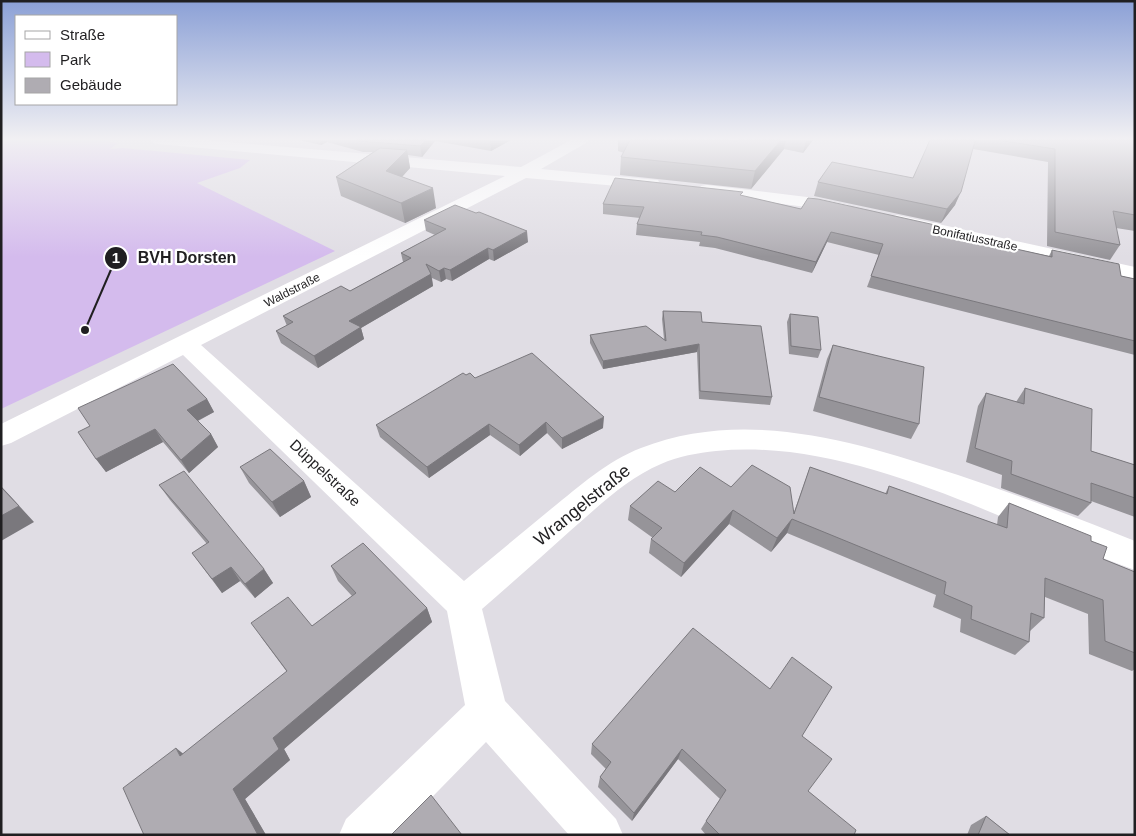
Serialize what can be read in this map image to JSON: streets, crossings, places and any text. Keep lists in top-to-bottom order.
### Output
{
  "streets": {
    "street": [
      "Bonifatiusstraße",
      "Waldstraße",
      "Düppelstraße",
      "Wrangelstraße"
    ]
  },
  "crossings": [
    ["Waldstraße", "Düppelstraße"],
    ["Düppelstraße", "Wrangelstraße"]
  ],
  "places": ["BVH Dorsten"],
  "legend": ["Straße", "Park", "Gebäude"]
}
